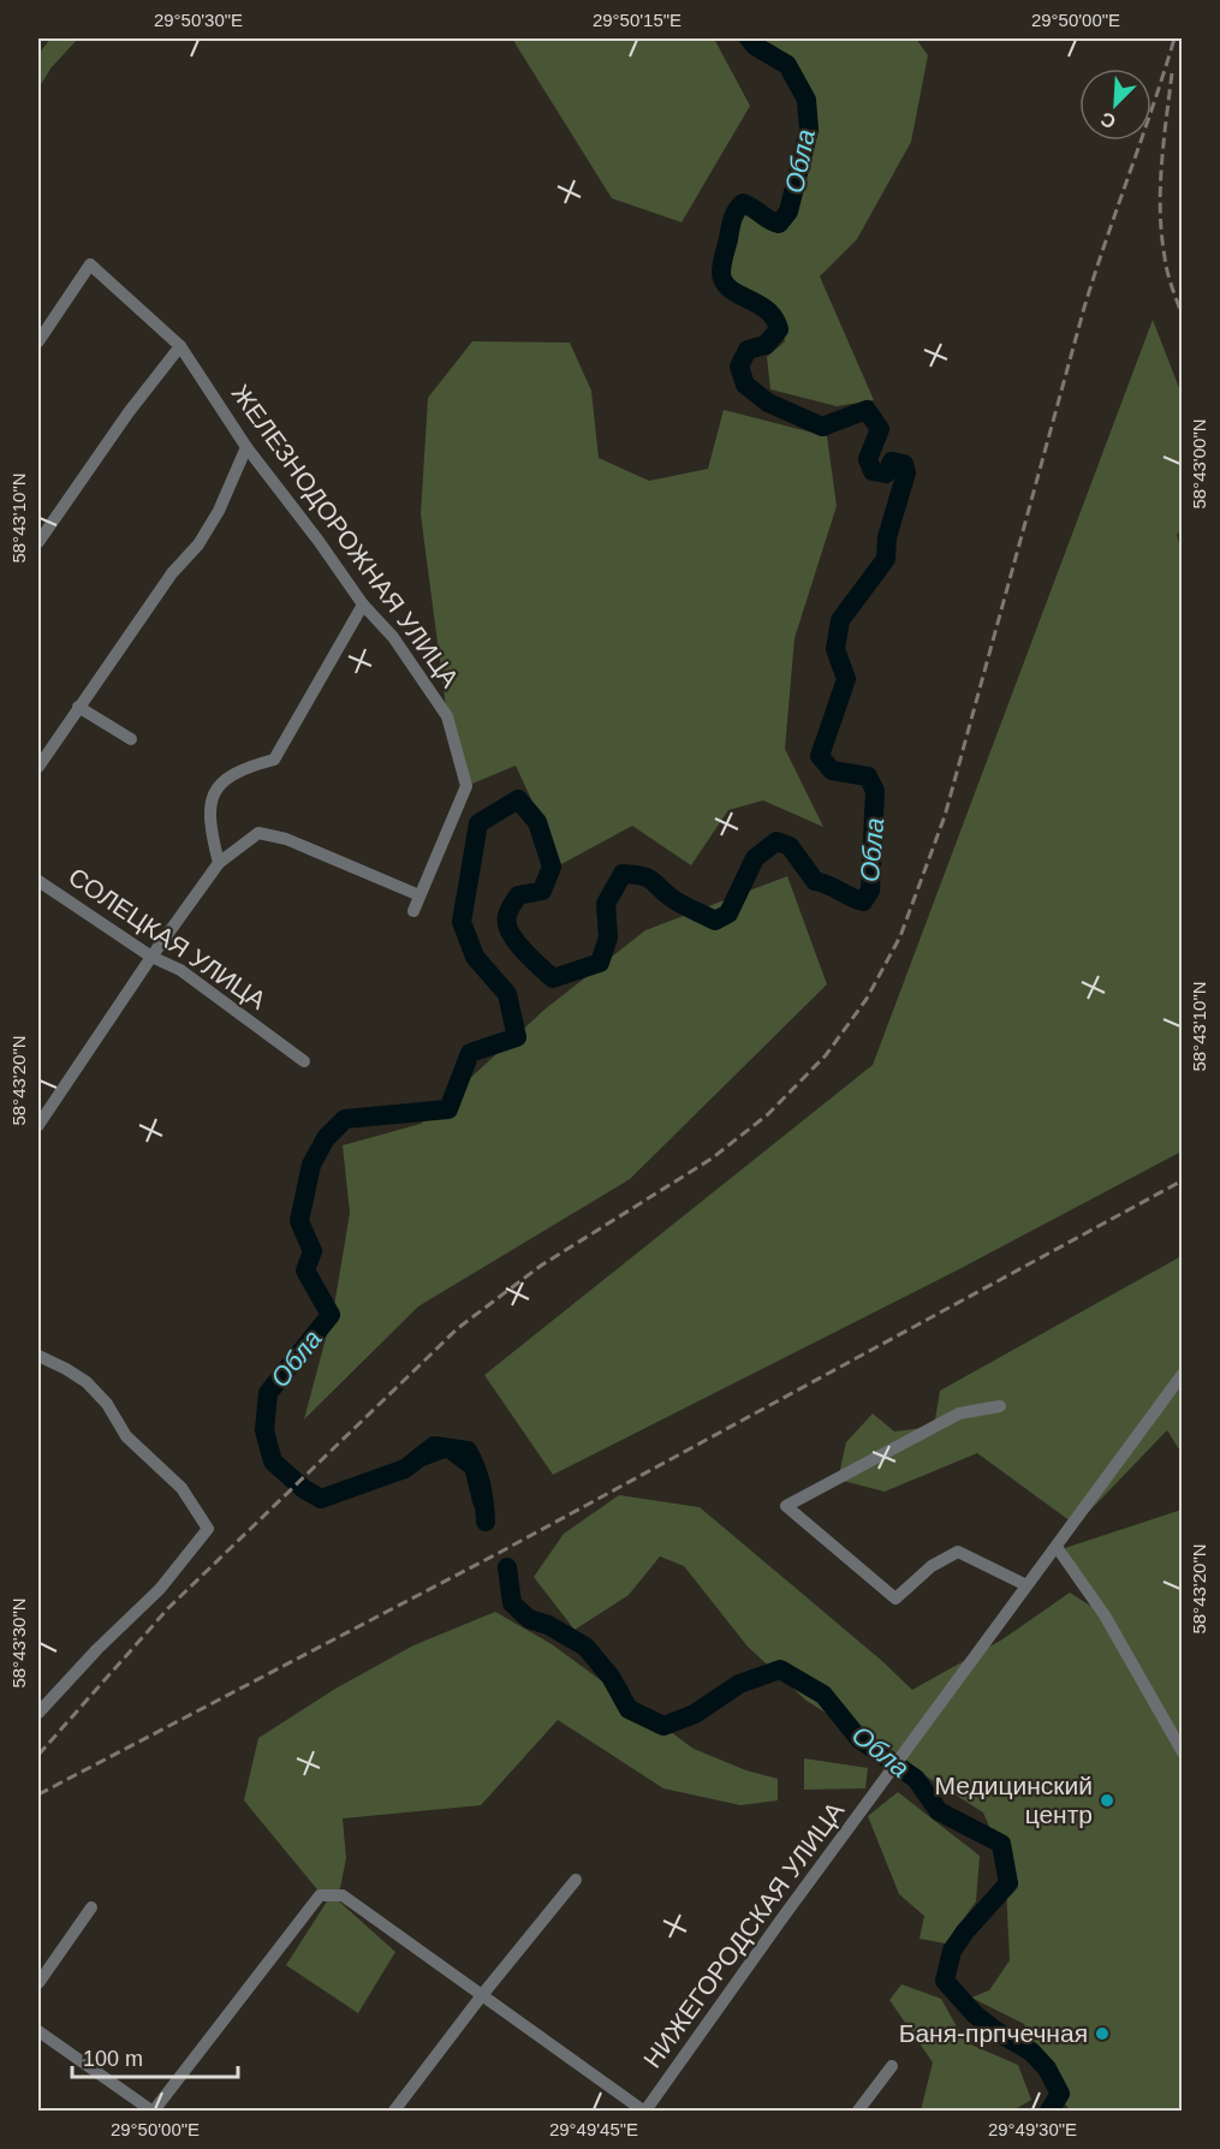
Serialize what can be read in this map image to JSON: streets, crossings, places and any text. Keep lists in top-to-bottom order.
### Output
{
  "streets": {
    "street": ["ЖЕЛЕЗНОДОРОЖНАЯ УЛИЦА", "СОЛЕЦКАЯ УЛИЦА", "НИЖЕГОРОДСКАЯ УЛИЦА"]
  },
  "water": ["Обла"],
  "places": ["Медицинский центр", "Баня-прпчечная"],
  "scale_bar": "100 m",
  "north": "bottom left",
  "coordinates": [
    "29°50'30\"E",
    "29°50'15\"E",
    "29°50'00\"E",
    "58°43'00\"N",
    "58°43'10\"N",
    "58°43'20\"N",
    "58°43'30\"N",
    "29°49'45\"E",
    "29°49'30\"E"
  ]
}
